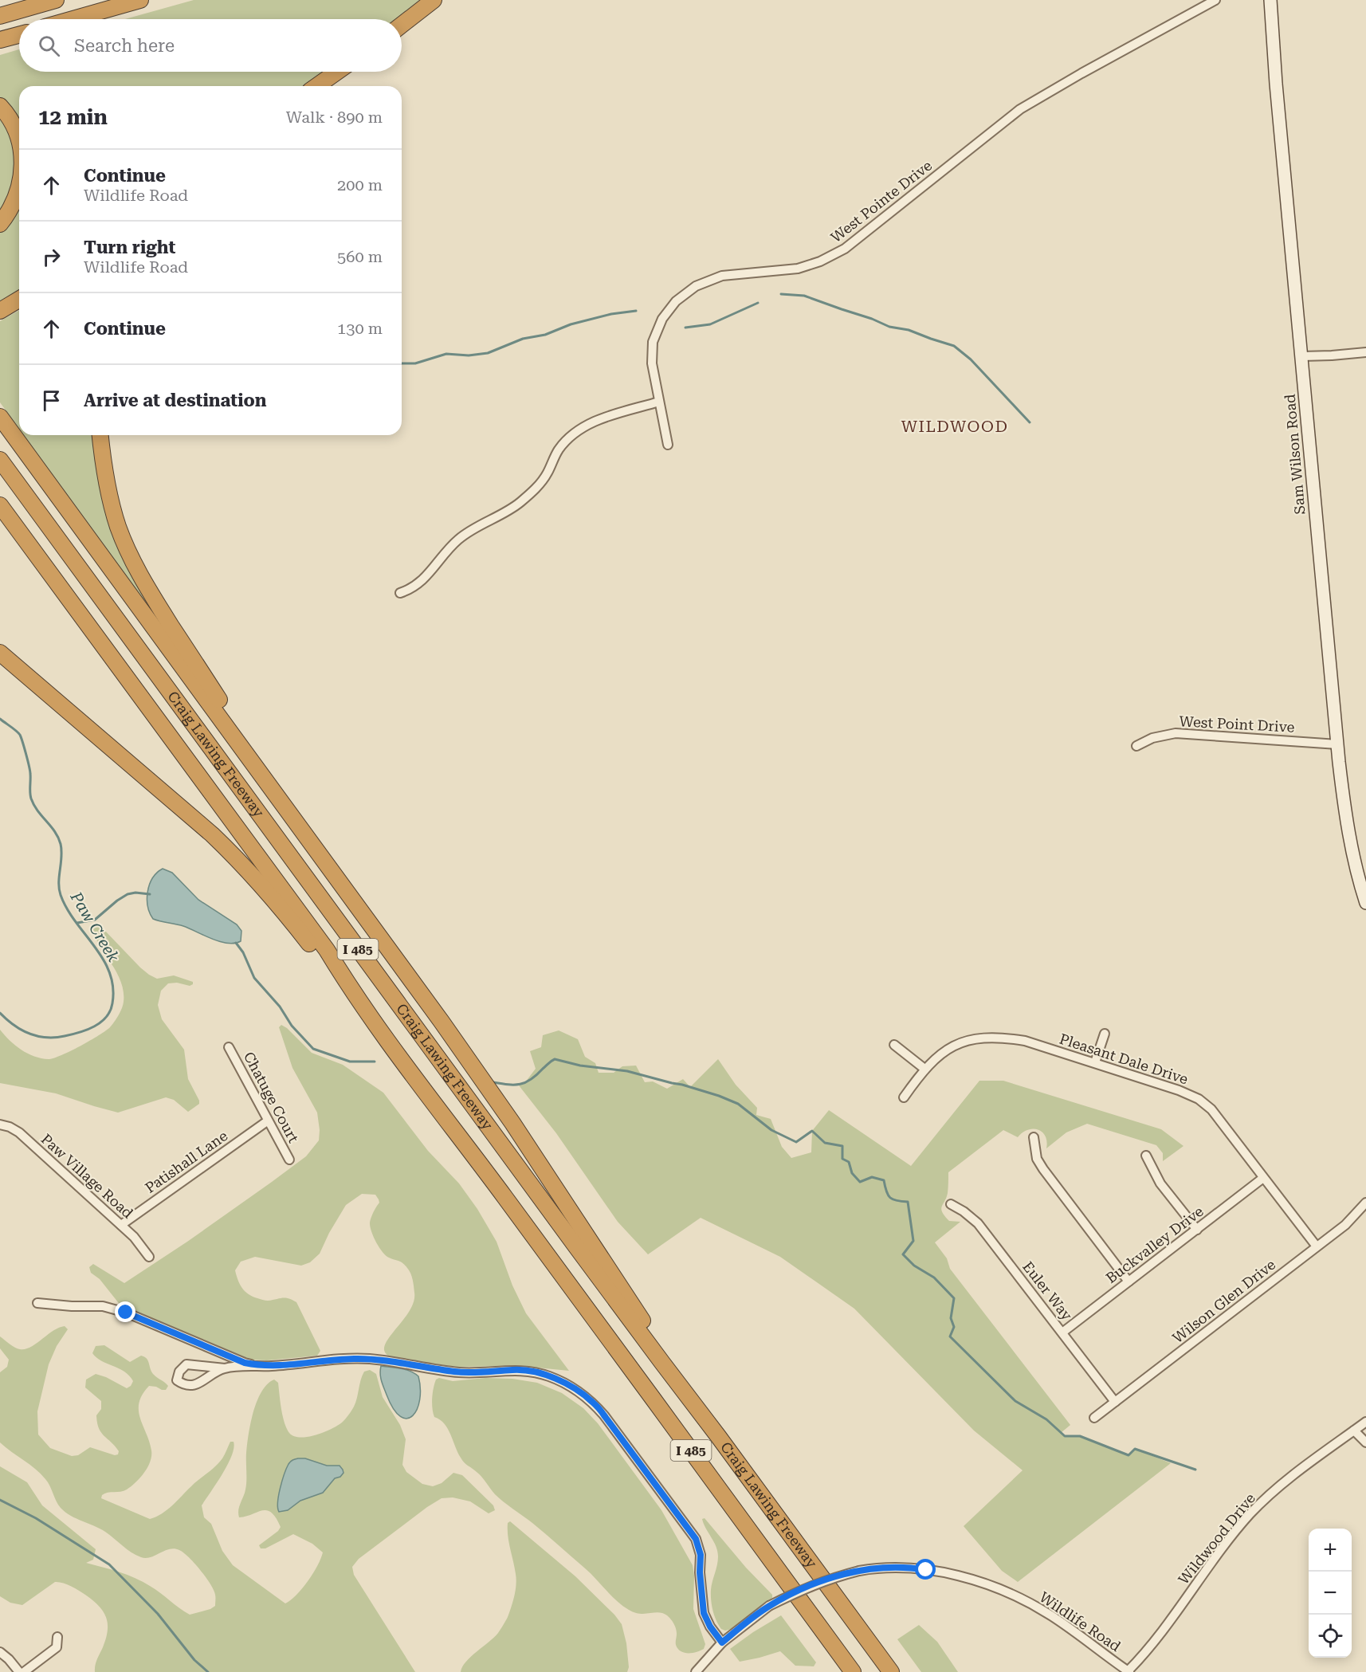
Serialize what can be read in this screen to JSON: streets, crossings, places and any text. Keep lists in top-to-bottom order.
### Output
{
  "streets": {
    "highway": ["Craig Lawing Freeway", "I 485"],
    "street": [
      "West Pointe Drive",
      "Sam Wilson Road",
      "West Point Drive",
      "Pleasant Dale Drive",
      "Chatuge Court",
      "Patishall Lane",
      "Paw Village Road",
      "Buckvalley Drive",
      "Euler Way",
      "Wilson Glen Drive",
      "Wildwood Drive",
      "Wildlife Road"
    ]
  },
  "crossings": [
    ["Sam Wilson Road", "West Point Drive"],
    ["Pleasant Dale Drive", "Buckvalley Drive"],
    ["Pleasant Dale Drive", "Wilson Glen Drive"],
    ["Chatuge Court", "Patishall Lane"],
    ["Patishall Lane", "Paw Village Road"],
    ["Buckvalley Drive", "Euler Way"],
    ["Euler Way", "Wilson Glen Drive"],
    ["Wildwood Drive", "Wildlife Road"]
  ],
  "districts": ["WILDWOOD"],
  "water": ["Paw Creek"],
  "page": {
    "search": "Search here",
    "heading": ["12 min", "Walk · 890 m"],
    "list": [
      ["Continue", "Wildlife Road", "200 m"],
      ["Turn right", "Wildlife Road", "560 m"],
      ["Continue", "130 m"],
      "Arrive at destination"
    ],
    "map_buttons": ["+", "−"]
  }
}
